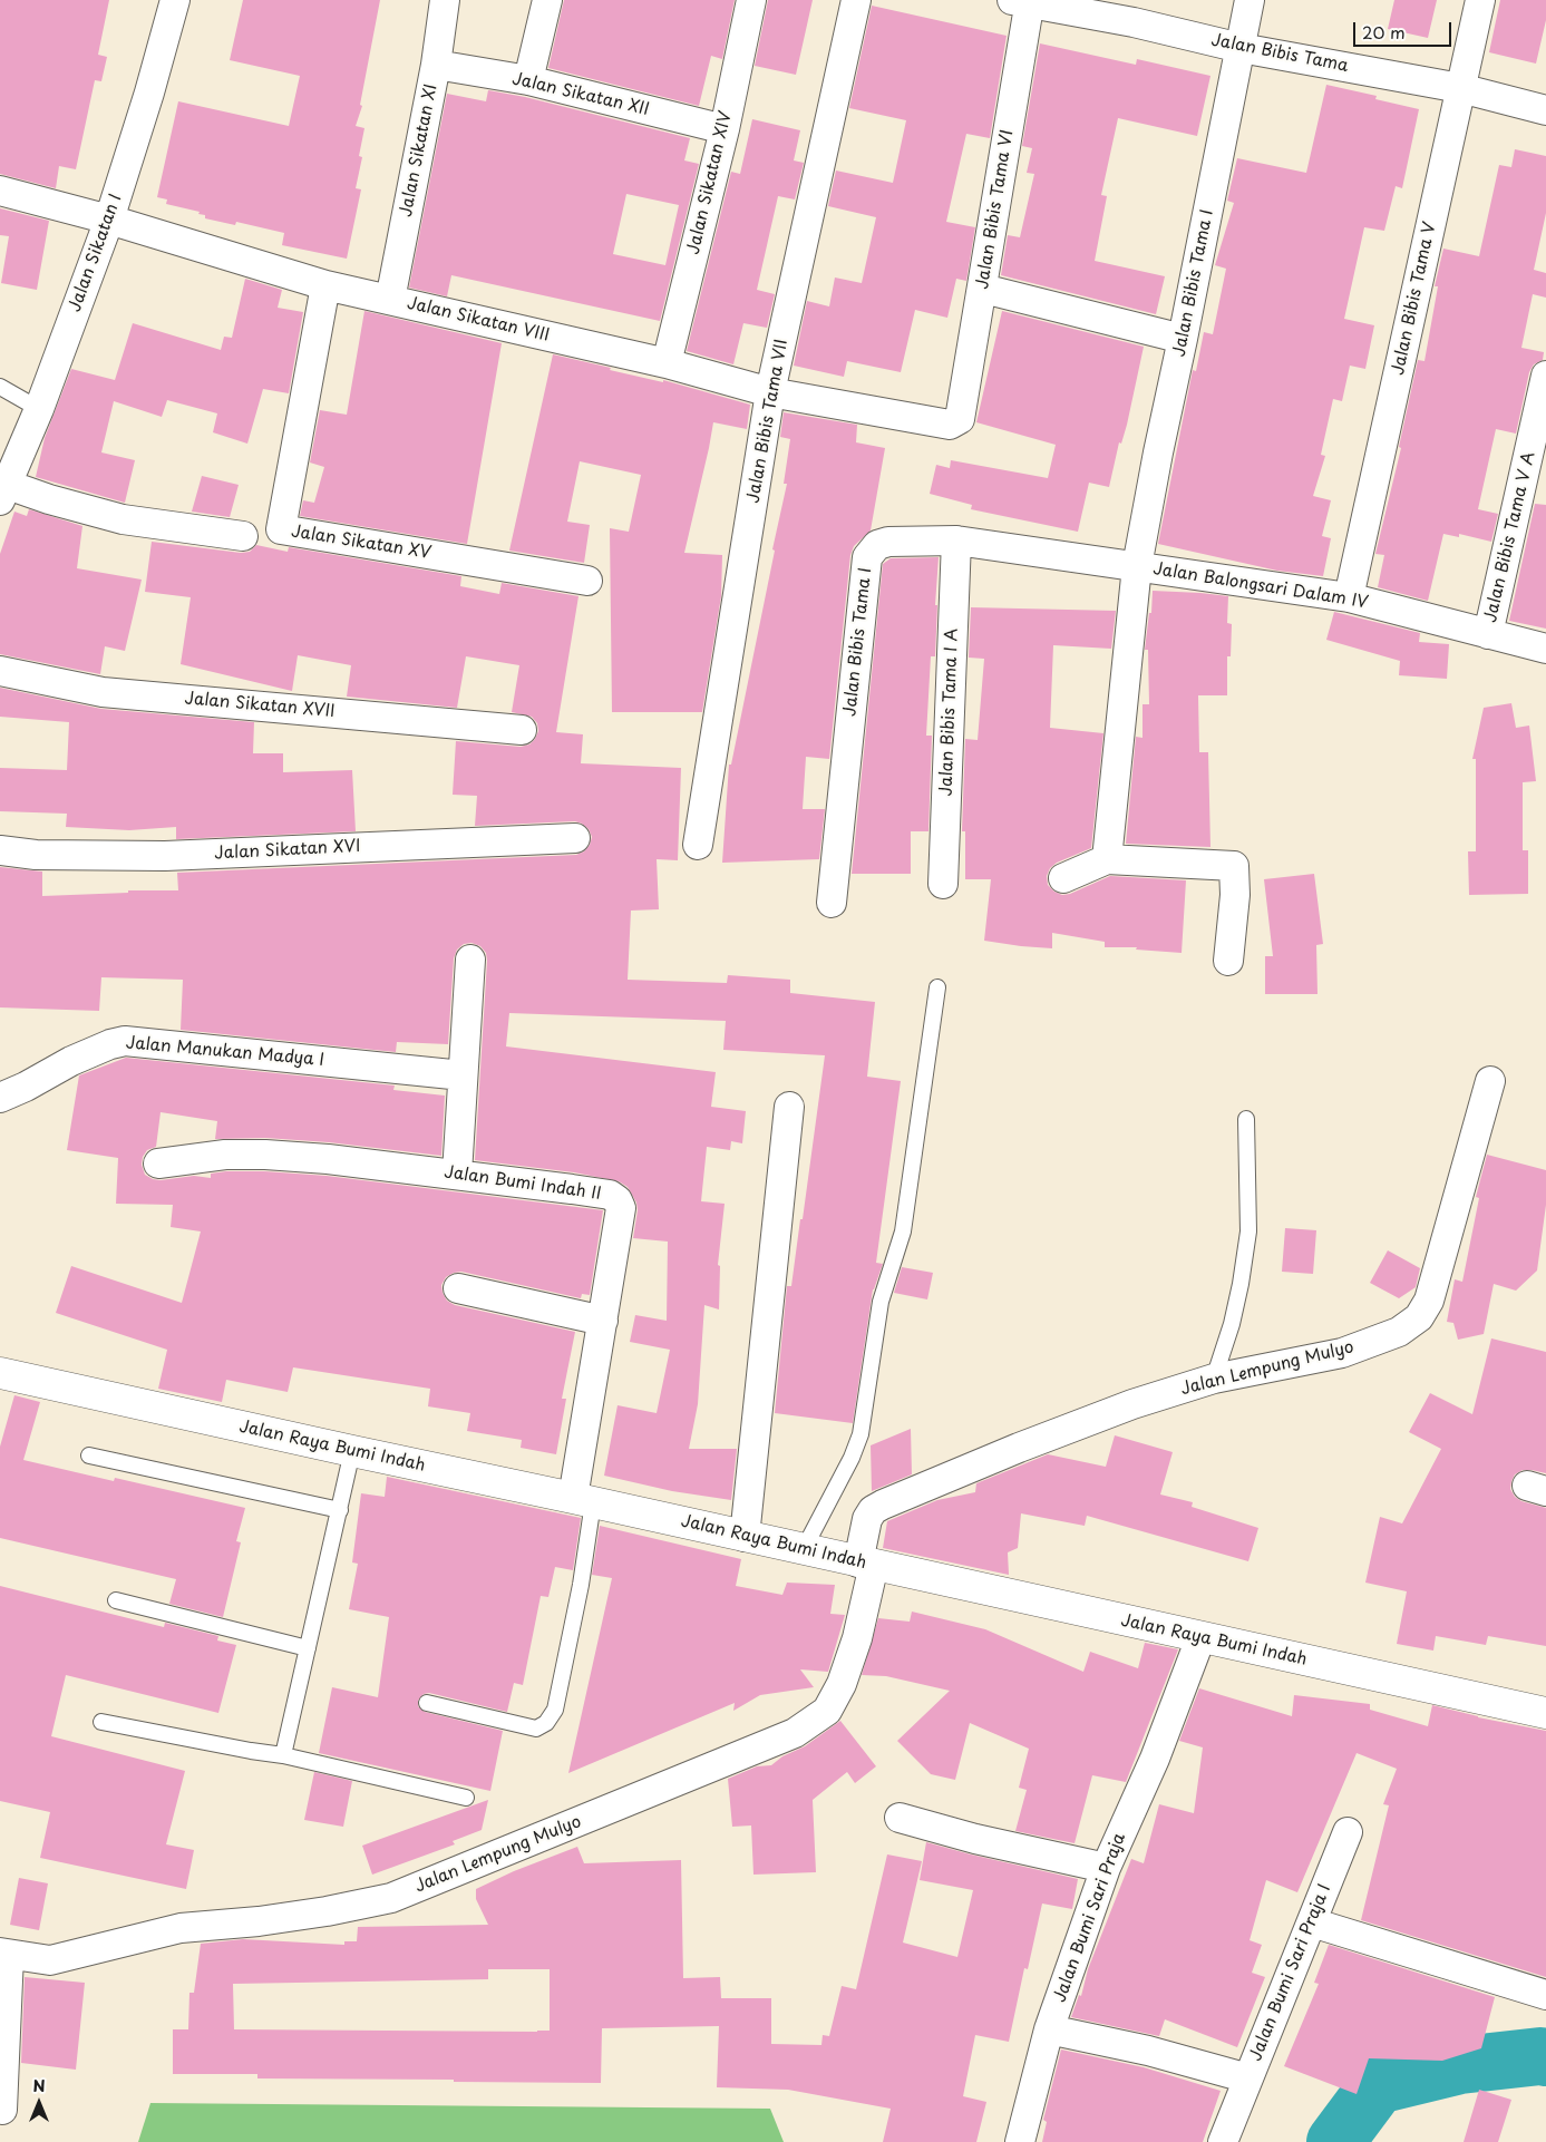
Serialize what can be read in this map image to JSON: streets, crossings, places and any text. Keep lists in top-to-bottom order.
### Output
{
  "streets": {
    "street": [
      "Jalan Bibis Tama",
      "Jalan Sikatan XII",
      "Jalan Sikatan XI",
      "Jalan Sikatan XIV",
      "Jalan Bibis Tama VI",
      "Jalan Sikatan I",
      "Jalan Bibis Tama I",
      "Jalan Bibis Tama V",
      "Jalan Sikatan VIII",
      "Jalan Bibis Tama VII",
      "Jalan Bibis Tama V A",
      "Jalan Sikatan XV",
      "Jalan Balongsari Dalam IV",
      "Jalan Sikatan XVII",
      "Jalan Bibis Tama I A",
      "Jalan Sikatan XVI",
      "Jalan Manukan Madya I",
      "Jalan Bumi Indah II",
      "Jalan Lempung Mulyo",
      "Jalan Raya Bumi Indah",
      "Jalan Bumi Sari Praja",
      "Jalan Bumi Sari Praja I"
    ]
  },
  "crossings": [
    ["Jalan Bibis Tama", "Jalan Bibis Tama VI"],
    ["Jalan Bibis Tama", "Jalan Bibis Tama I"],
    ["Jalan Bibis Tama", "Jalan Bibis Tama V"],
    ["Jalan Sikatan XII", "Jalan Sikatan XI"],
    ["Jalan Sikatan XII", "Jalan Sikatan XIV"],
    ["Jalan Sikatan XI", "Jalan Sikatan VIII"],
    ["Jalan Sikatan XIV", "Jalan Sikatan VIII"],
    ["Jalan Bibis Tama VI", "Jalan Sikatan VIII"],
    ["Jalan Sikatan I", "Jalan Sikatan VIII"],
    ["Jalan Bibis Tama I", "Jalan Balongsari Dalam IV"],
    ["Jalan Bibis Tama I", "Jalan Bibis Tama I A"],
    ["Jalan Bibis Tama V", "Jalan Balongsari Dalam IV"],
    ["Jalan Sikatan VIII", "Jalan Bibis Tama VII"],
    ["Jalan Sikatan VIII", "Jalan Sikatan XV"],
    ["Jalan Bibis Tama V A", "Jalan Balongsari Dalam IV"],
    ["Jalan Bumi Indah II", "Jalan Raya Bumi Indah"],
    ["Jalan Lempung Mulyo", "Jalan Raya Bumi Indah"],
    ["Jalan Raya Bumi Indah", "Jalan Bumi Sari Praja"],
    ["Jalan Bumi Sari Praja", "Jalan Bumi Sari Praja I"]
  ],
  "scale_bar": "20 m",
  "north": "top"
}
